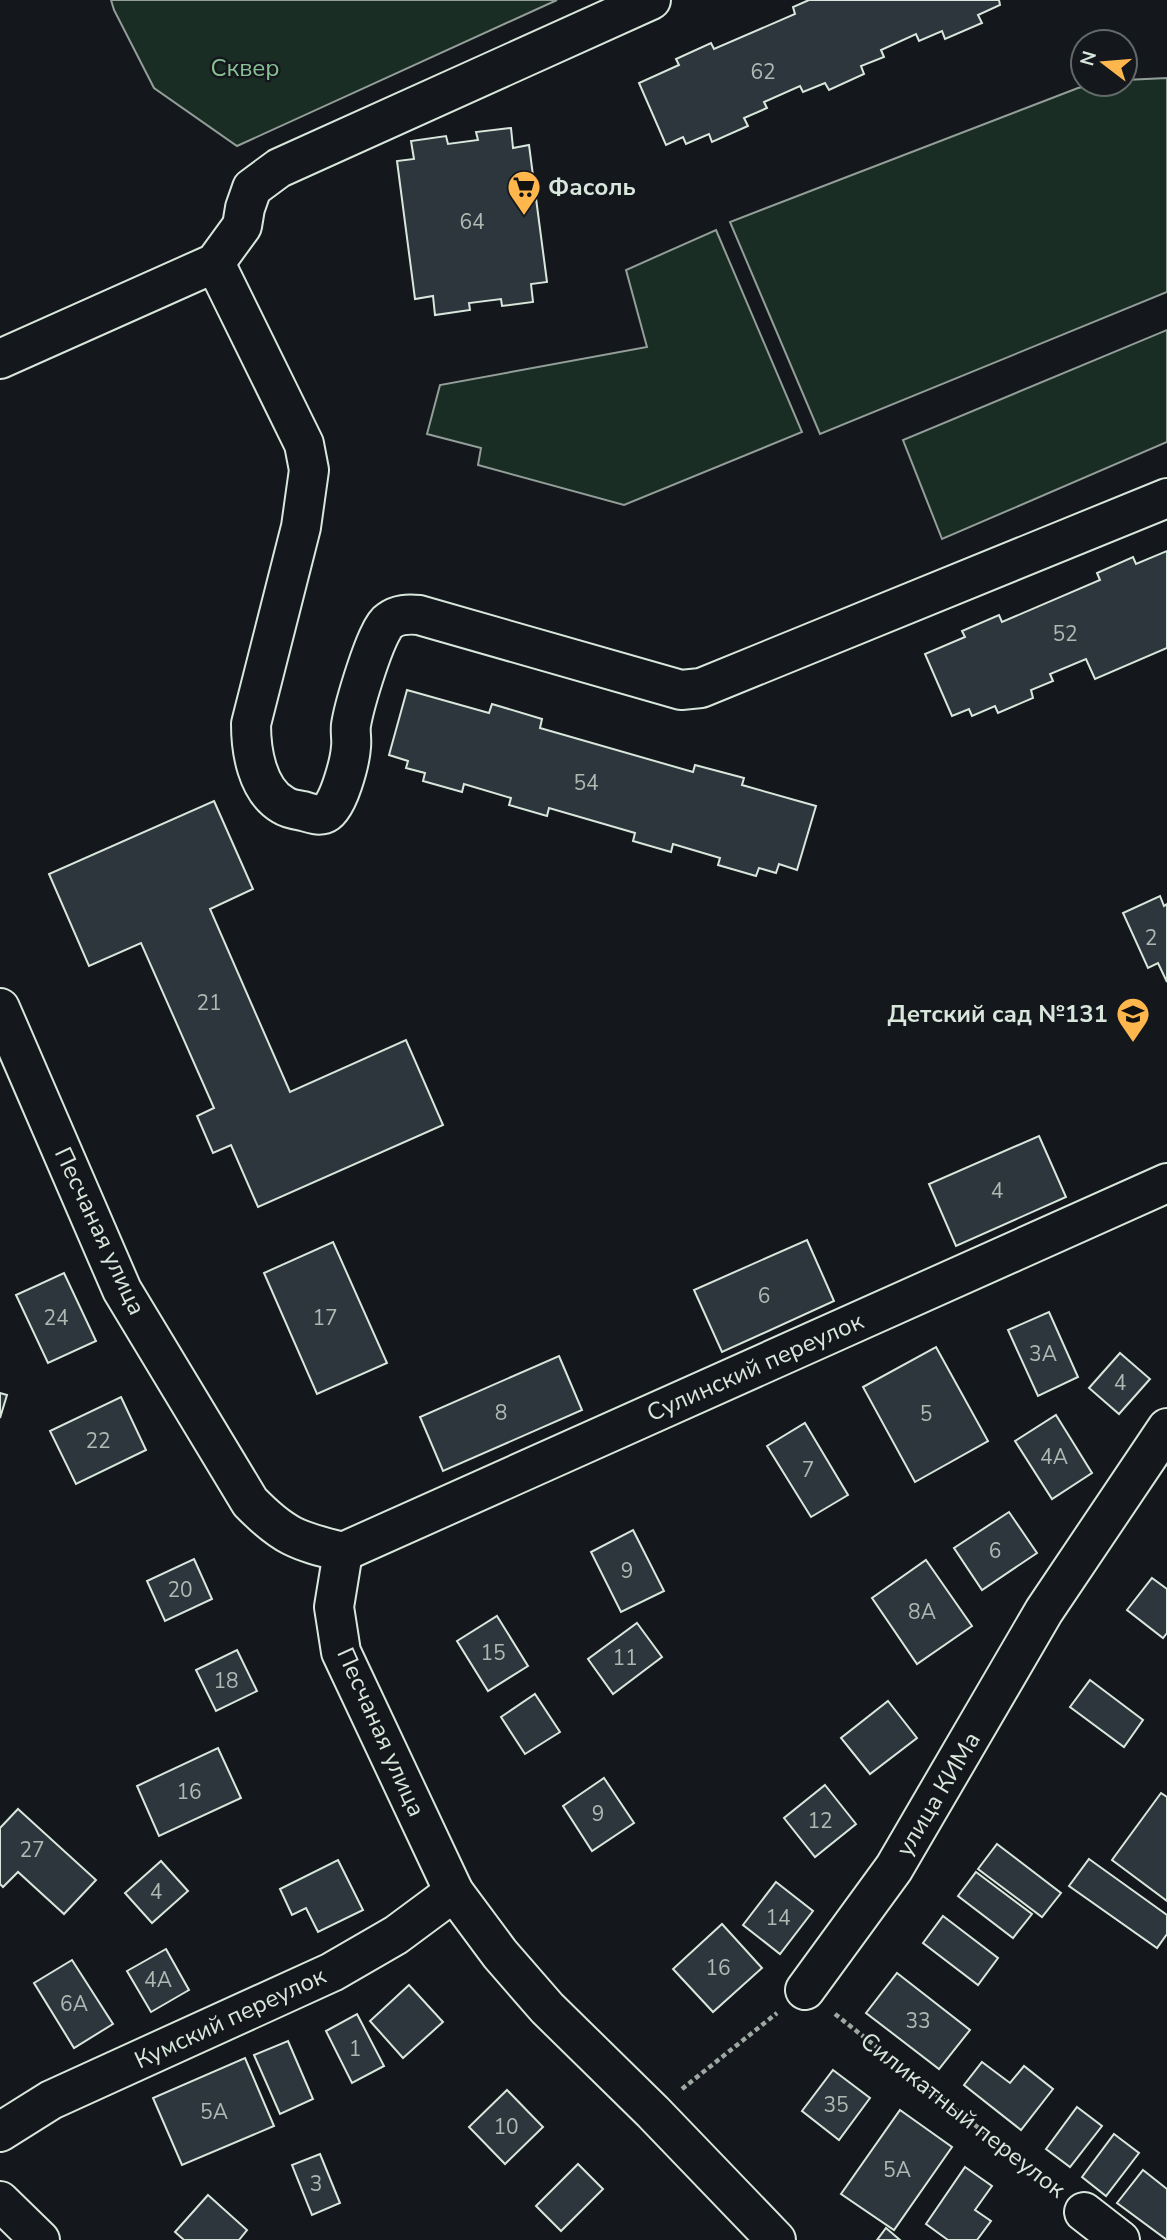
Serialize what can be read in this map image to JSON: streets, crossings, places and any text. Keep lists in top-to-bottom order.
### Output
{
  "streets": {
    "street": [
      "Песчаная улица",
      "Сулинский переулок",
      "улица КИМа",
      "Кумский переулок",
      "Силикатный переулок"
    ]
  },
  "crossings": [
    ["Песчаная улица", "Сулинский переулок"],
    ["Песчаная улица", "Кумский переулок"],
    ["улица КИМа", "Силикатный переулок"]
  ],
  "parks": ["Сквер"],
  "places": {
    "supermarket": ["Фасоль"],
    "school or university": ["Детский сад №131"]
  },
  "house_numbers": [
    "62",
    "64",
    "52",
    "54",
    "2",
    "21",
    "4",
    "6",
    "24",
    "17",
    "3А",
    "4",
    "8",
    "5",
    "22",
    "4А",
    "7",
    "6",
    "9",
    "20",
    "8А",
    "15",
    "11",
    "18",
    "16",
    "9",
    "12",
    "27",
    "4",
    "14",
    "16",
    "4А",
    "6А",
    "33",
    "1",
    "35",
    "5А",
    "10",
    "5А",
    "3"
  ],
  "north": "left"
}
